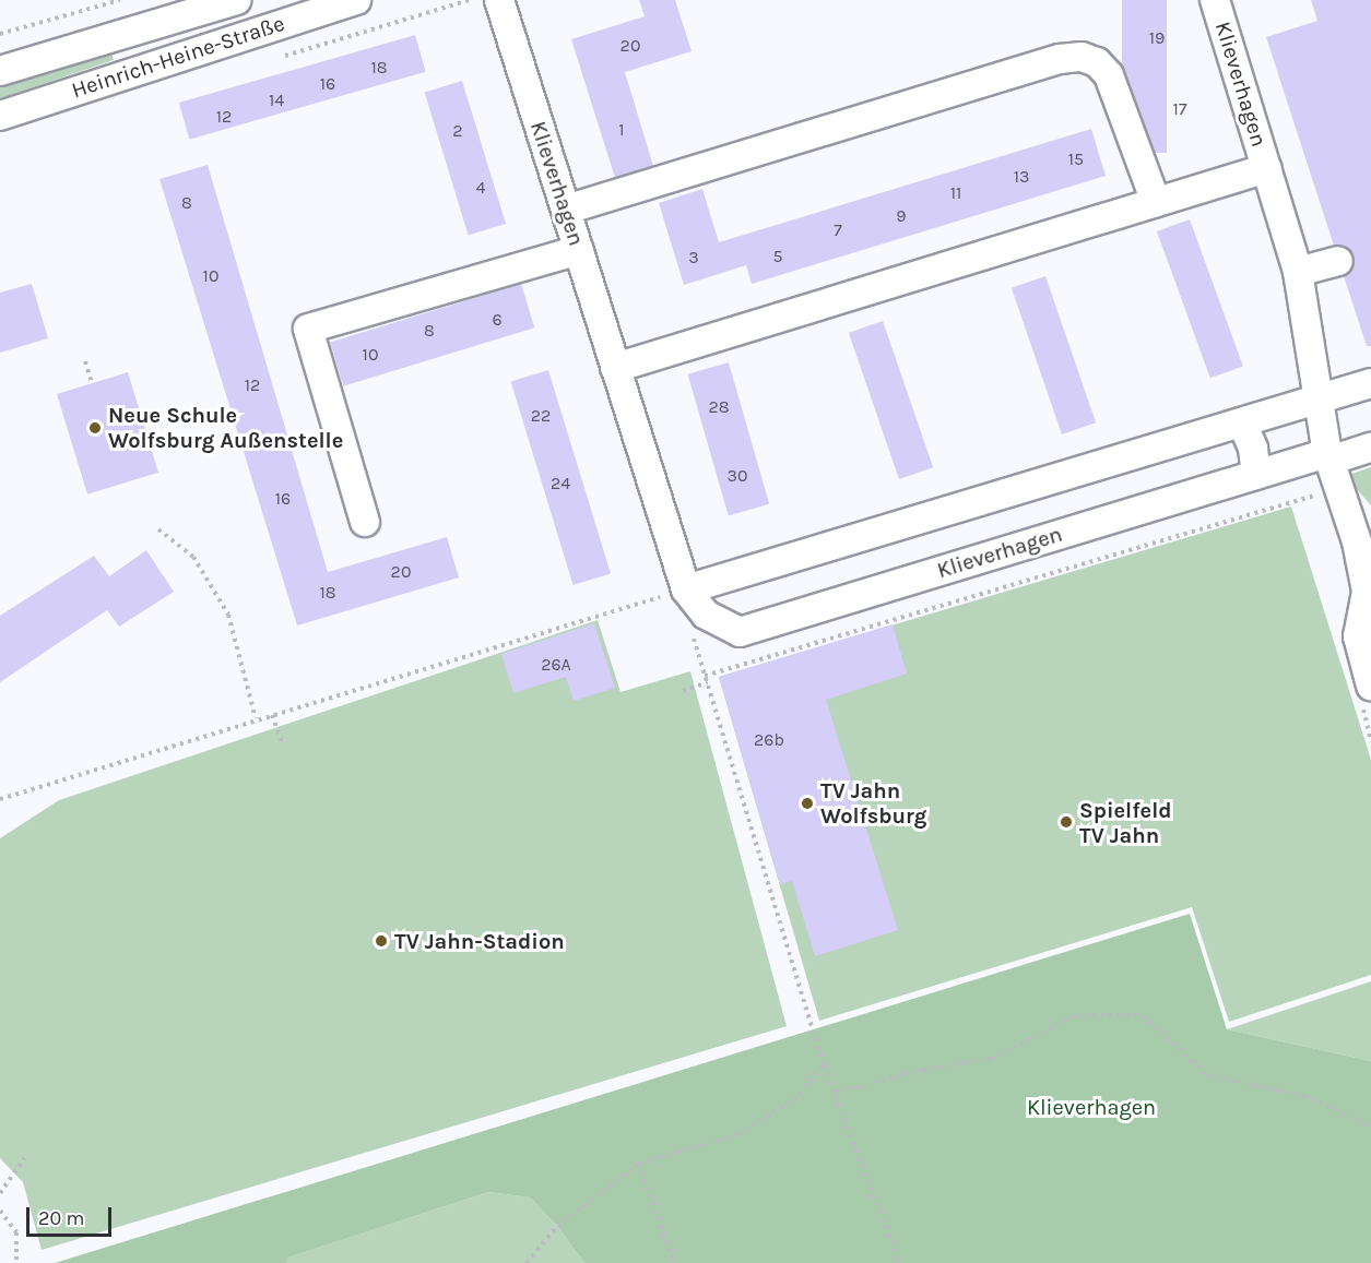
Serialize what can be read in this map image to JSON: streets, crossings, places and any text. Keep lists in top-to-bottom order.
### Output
{
  "streets": {
    "street": ["Heinrich-Heine-Straße", "Klieverhagen"]
  },
  "parks": ["Klieverhagen"],
  "places": [
    "Neue Schule Wolfsburg Außenstelle",
    "TV Jahn Wolfsburg",
    "Spielfeld TV Jahn",
    "TV Jahn-Stadion"
  ],
  "house_numbers": [
    "19",
    "20",
    "18",
    "16",
    "14",
    "17",
    "12",
    "1",
    "2",
    "15",
    "13",
    "4",
    "11",
    "8",
    "9",
    "7",
    "5",
    "3",
    "10",
    "6",
    "8",
    "10",
    "12",
    "28",
    "22",
    "30",
    "24",
    "16",
    "20",
    "18",
    "26A",
    "26b"
  ],
  "scale_bar": "20 m"
}
